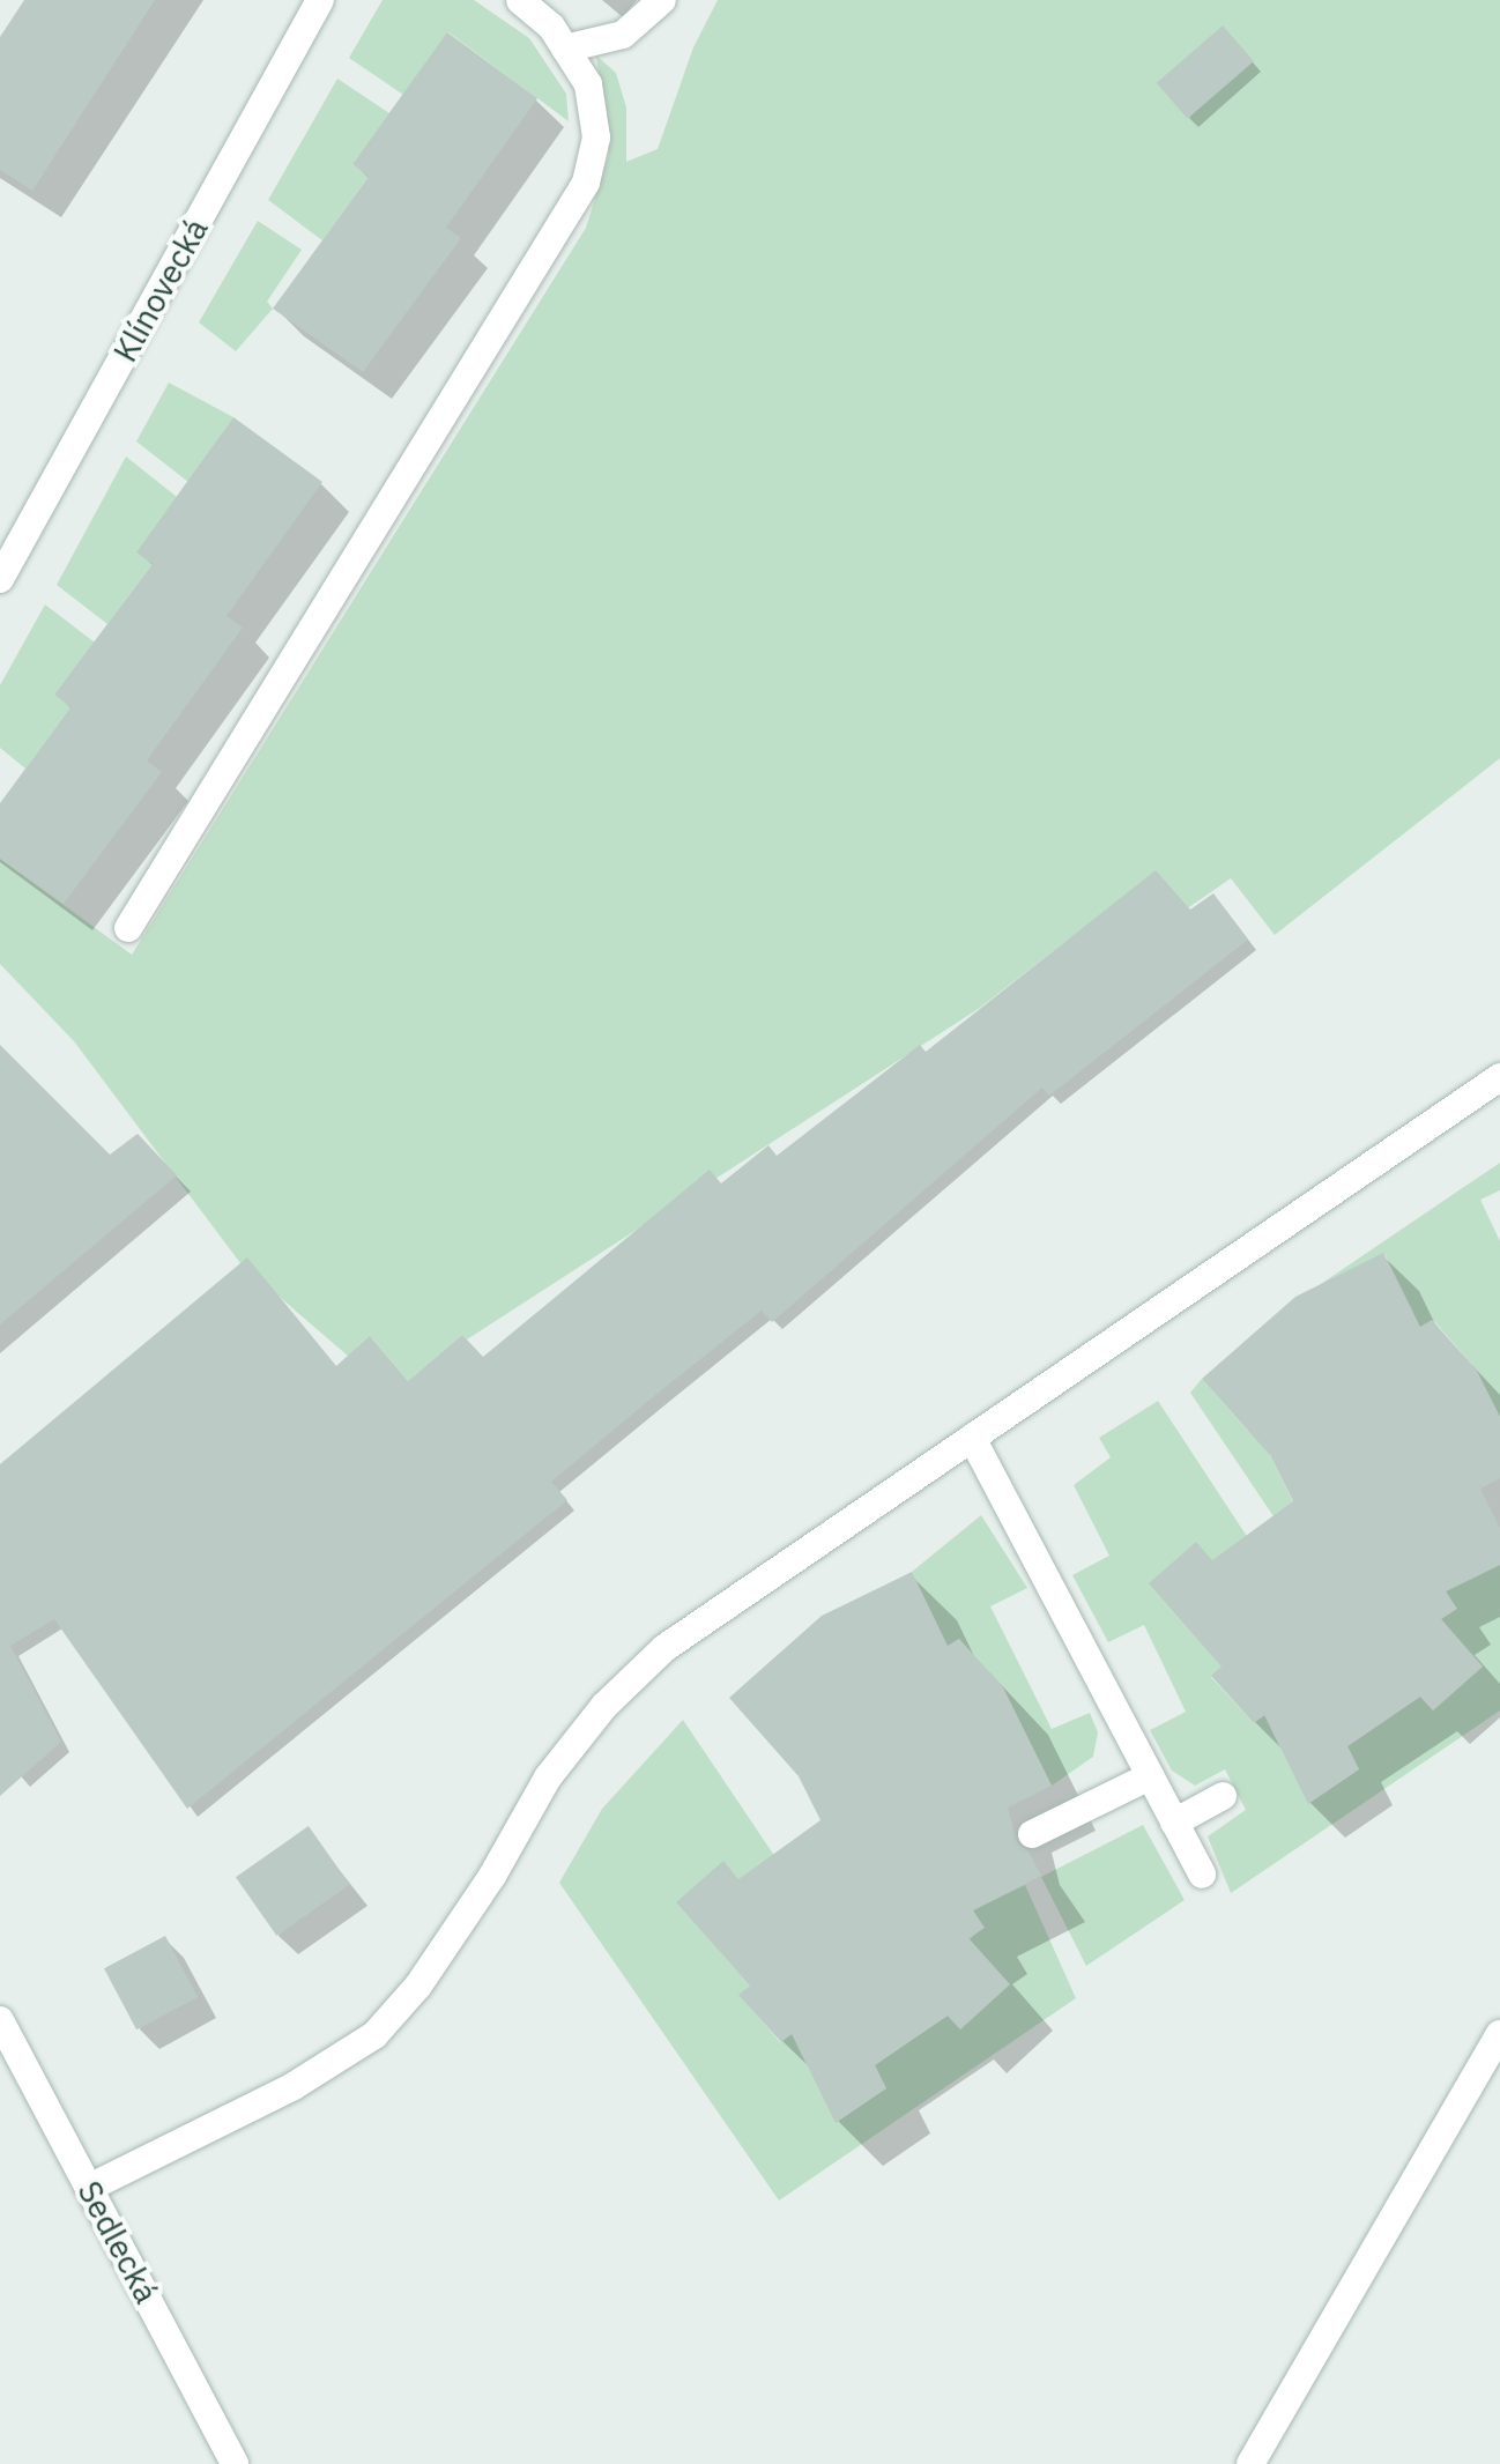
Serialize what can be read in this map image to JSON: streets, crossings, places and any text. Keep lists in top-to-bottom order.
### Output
{
  "streets": {
    "street": ["Klínovecká", "Sedlecká"]
  }
}
